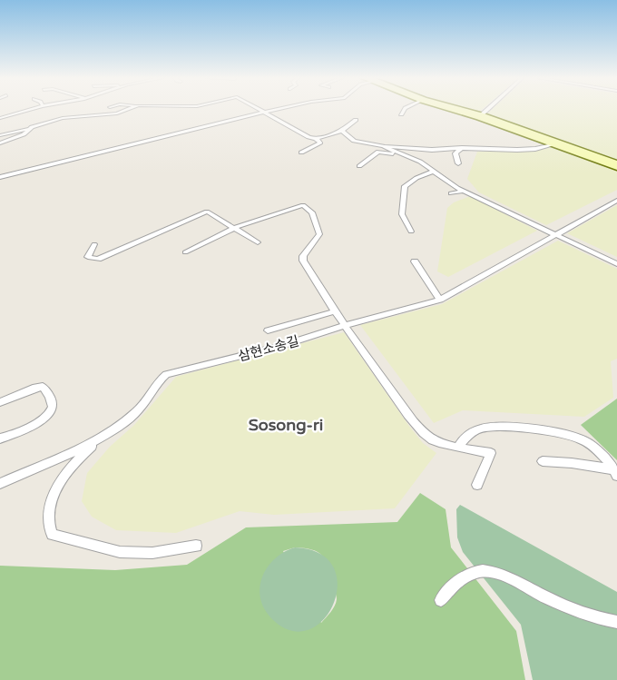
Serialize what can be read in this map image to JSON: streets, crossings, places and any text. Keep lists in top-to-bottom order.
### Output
{
  "streets": {
    "lane": ["삼현소송길"]
  },
  "districts": ["Sosong-ri"]
}
